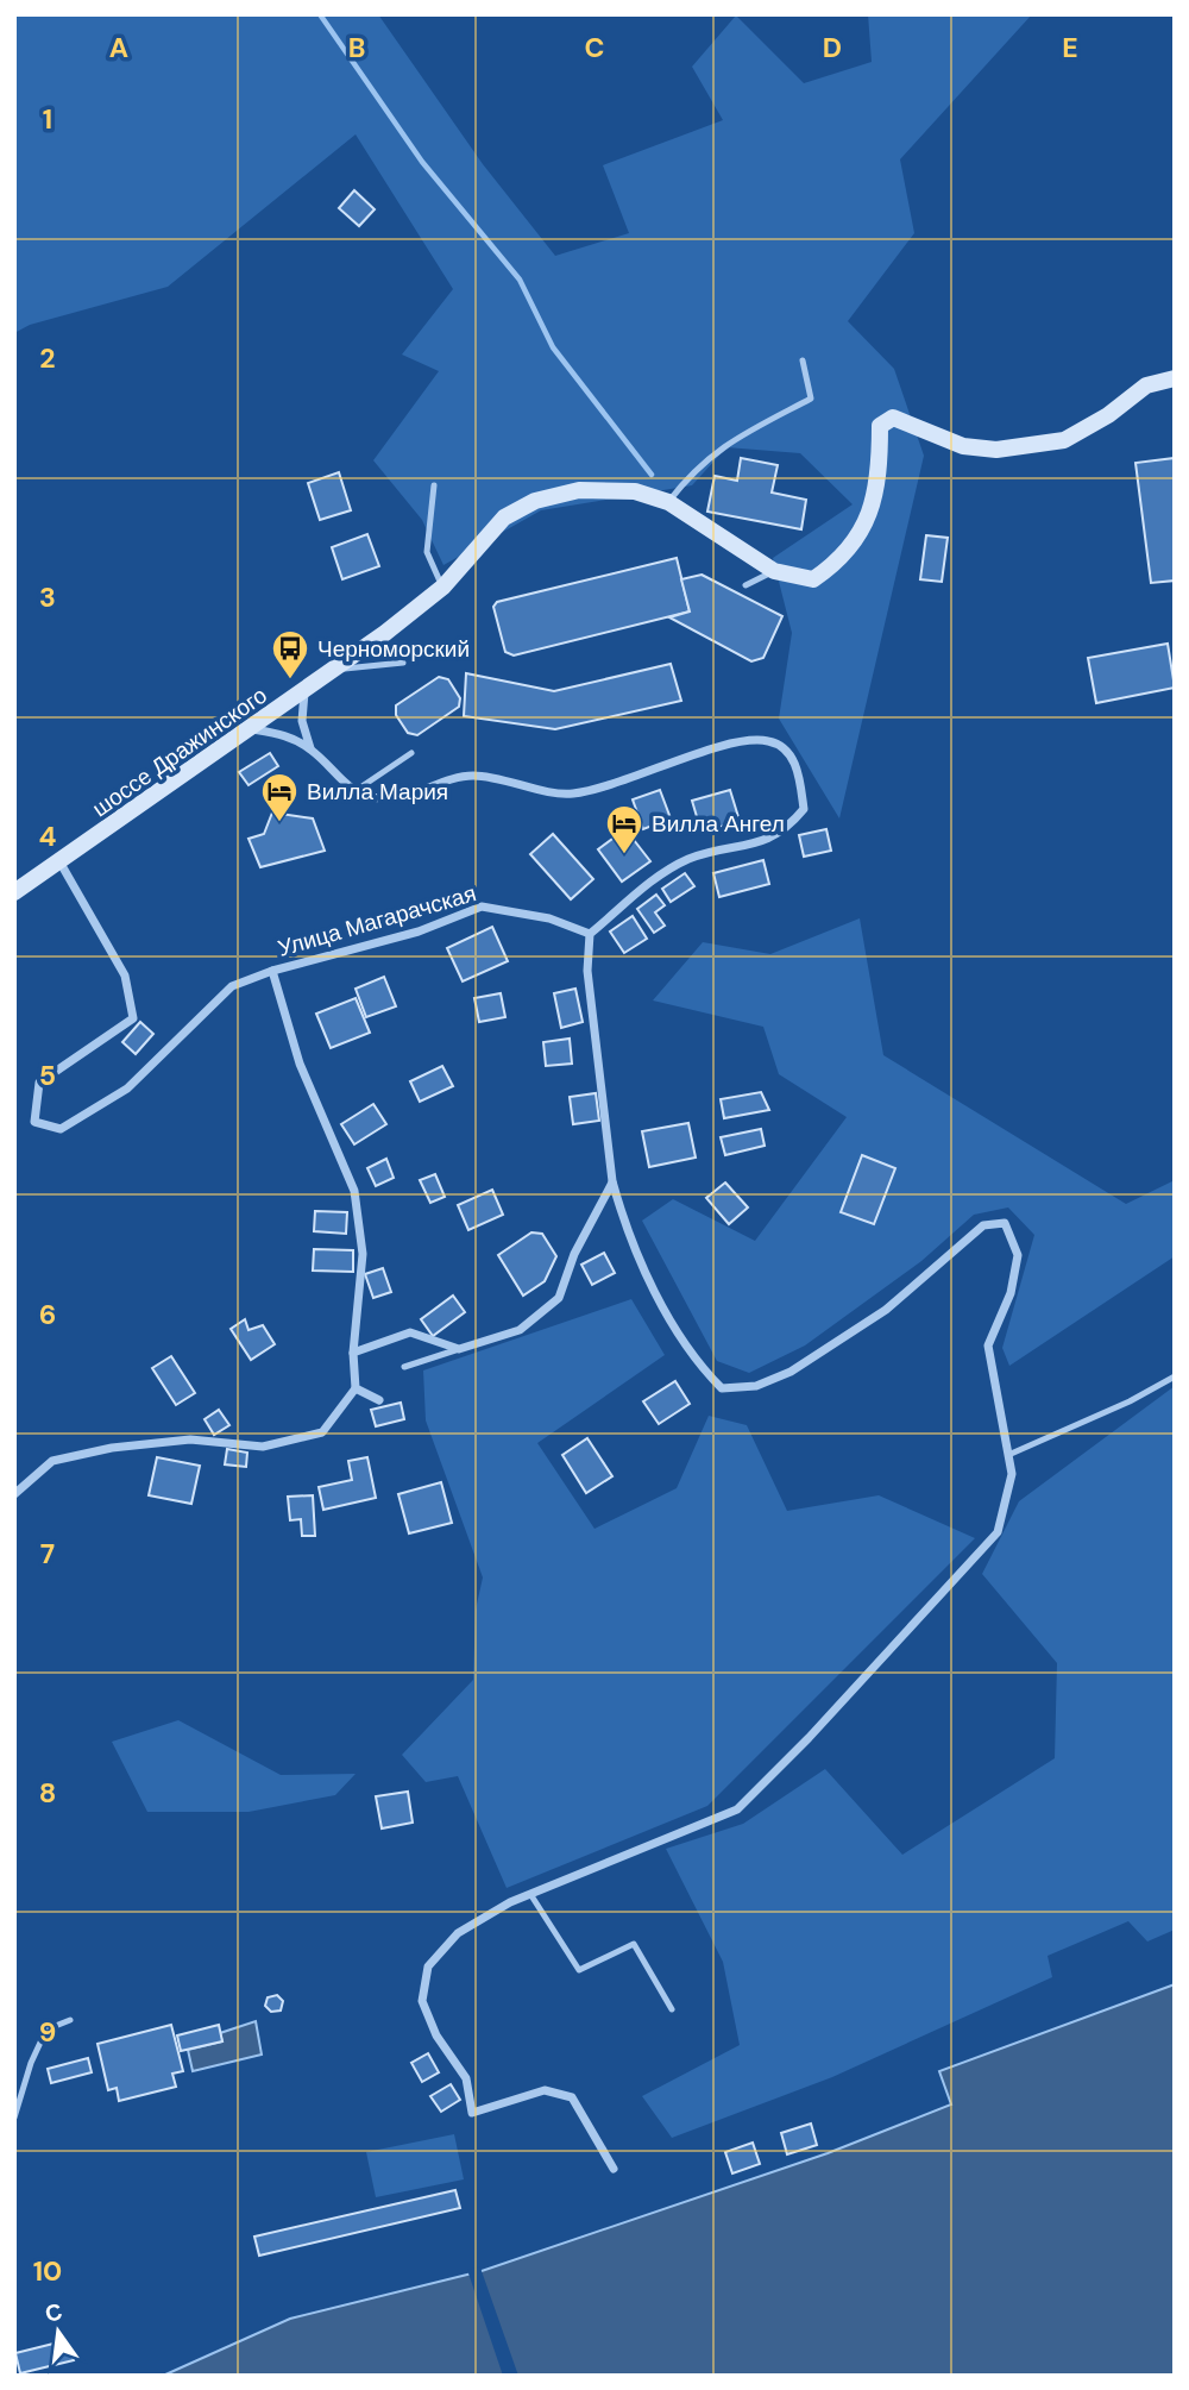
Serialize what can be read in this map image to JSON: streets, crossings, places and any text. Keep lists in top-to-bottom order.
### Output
{
  "streets": {
    "main road": ["шоссе Дражинского"],
    "street": ["Улица Магарачская"]
  },
  "crossings": [
    ["шоссе Дражинского", "Улица Магарачская"]
  ],
  "places": {
    "bus stop": ["Черноморский"],
    "hotel": ["Вилла Мария", "Вилла Ангел"]
  },
  "north": "top",
  "grid": {
    "columns": [
      "A",
      "B",
      "C",
      "D",
      "E"
    ],
    "rows": [
      "1",
      "2",
      "3",
      "4",
      "5",
      "6",
      "7",
      "8",
      "9",
      "10"
    ]
  }
}
